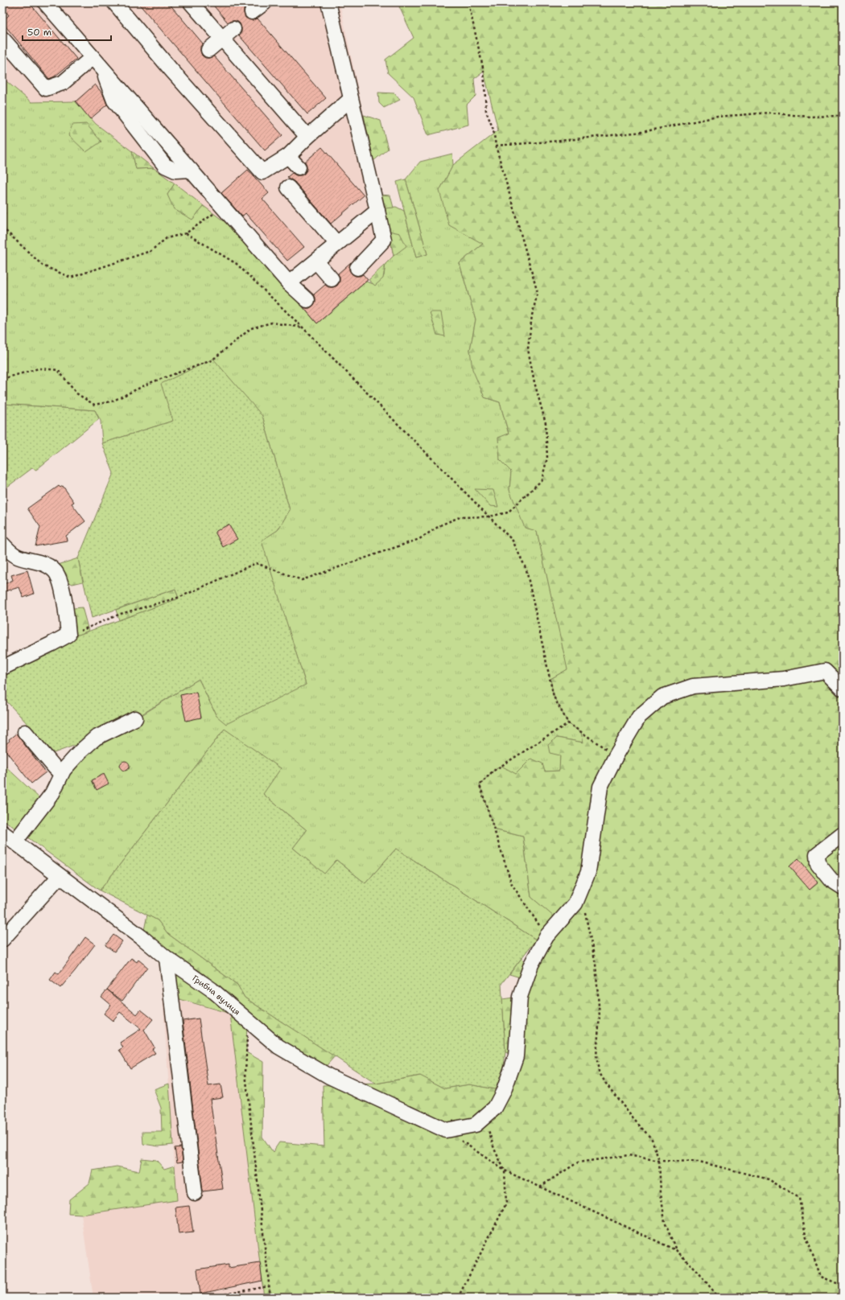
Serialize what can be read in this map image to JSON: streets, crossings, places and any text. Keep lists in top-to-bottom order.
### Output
{
  "streets": {
    "street": ["Грибна вулиця"]
  },
  "scale_bar": "50 m"
}
